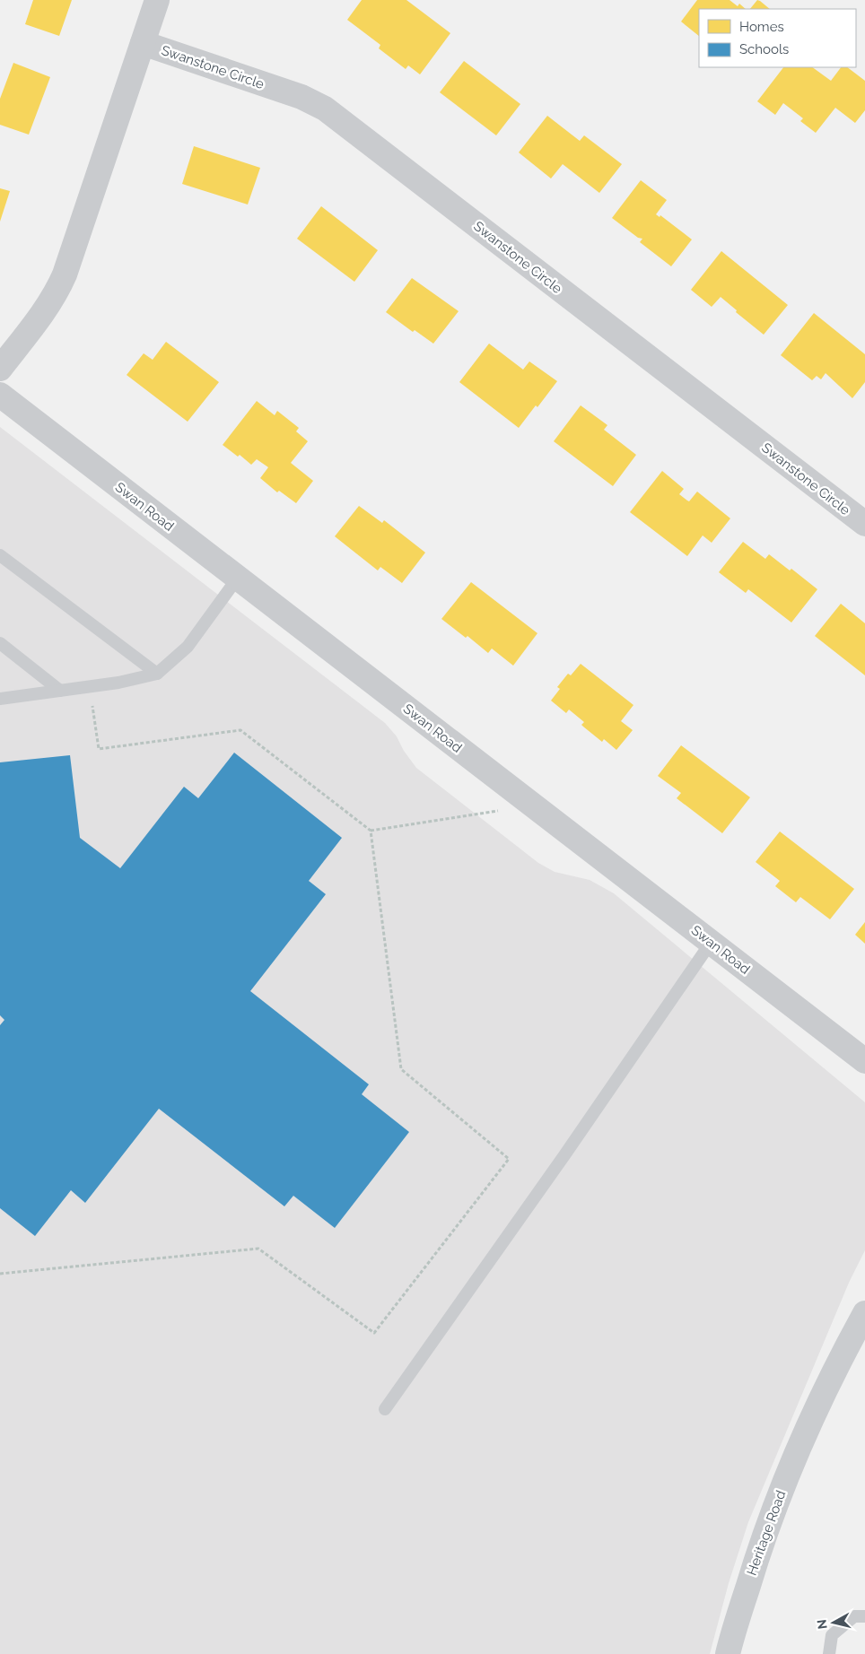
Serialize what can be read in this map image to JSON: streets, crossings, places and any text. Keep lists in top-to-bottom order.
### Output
{
  "streets": {
    "main road": ["Heritage Road"],
    "street": ["Swanstone Circle", "Swan Road"]
  },
  "legend": ["Homes", "Schools"],
  "north": "left"
}
